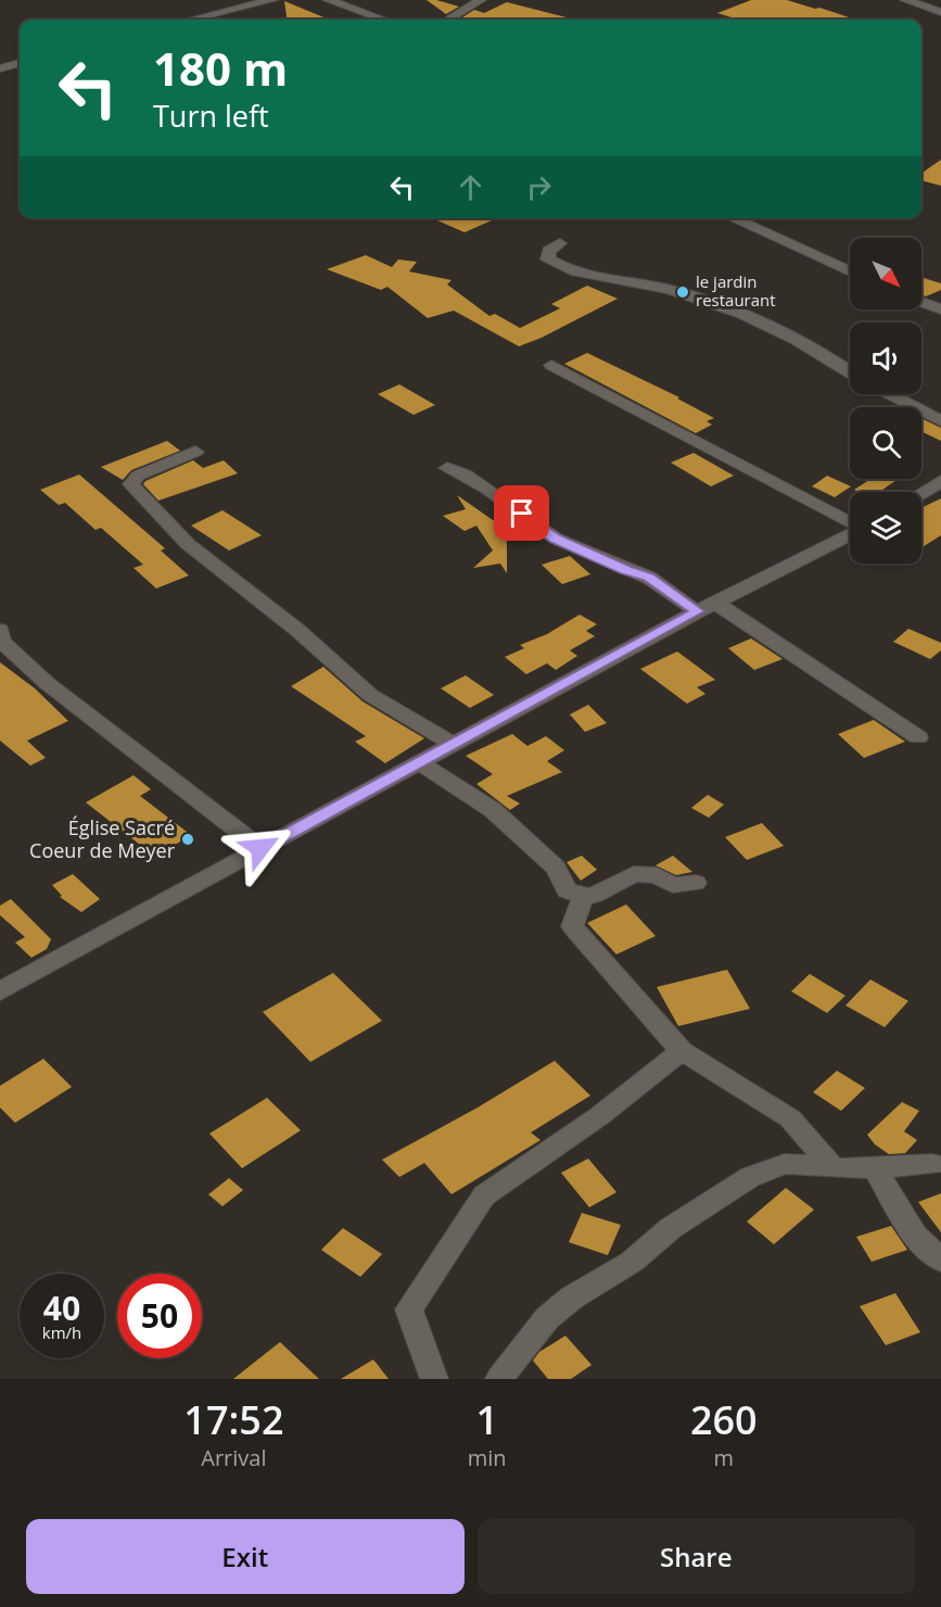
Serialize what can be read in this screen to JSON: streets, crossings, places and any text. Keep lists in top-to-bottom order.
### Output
{
  "places": ["le jardin restaurant", "Église Sacré Coeur de Meyer"],
  "north": "bottom right",
  "page": {
    "turn": ["180 m", "Turn left"],
    "speed": "40 km/h",
    "limit": "50",
    "eta": [
      "17:52",
      "Arrival",
      "1",
      "min",
      "260",
      "m"
    ],
    "buttons": ["Exit", "Share"]
  }
}
